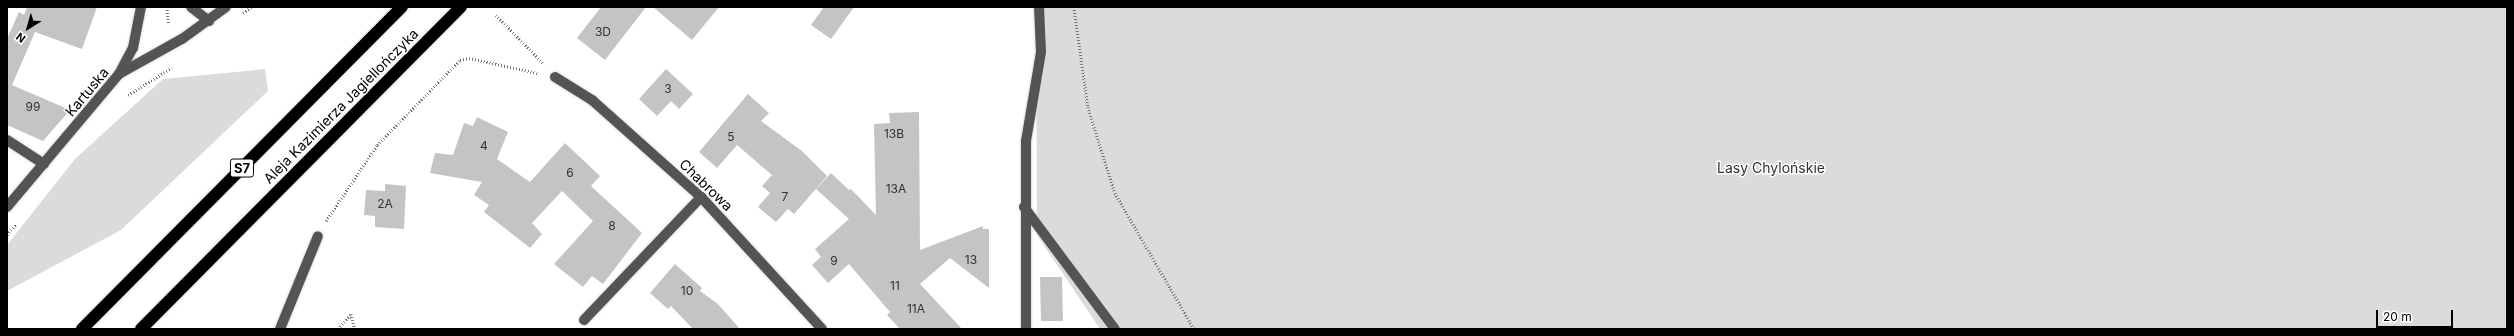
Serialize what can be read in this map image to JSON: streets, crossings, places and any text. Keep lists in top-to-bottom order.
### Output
{
  "streets": {
    "highway": ["Aleja Kazimierza Jagiellończyka", "S7"],
    "street": ["Kartuska", "Chabrowa"]
  },
  "parks": ["Lasy Chylońskie"],
  "house_numbers": [
    "3D",
    "3",
    "99",
    "13B",
    "5",
    "4",
    "6",
    "13A",
    "7",
    "2A",
    "8",
    "13",
    "9",
    "11",
    "10",
    "11A"
  ],
  "scale_bar": "20 m",
  "north": "bottom left"
}
